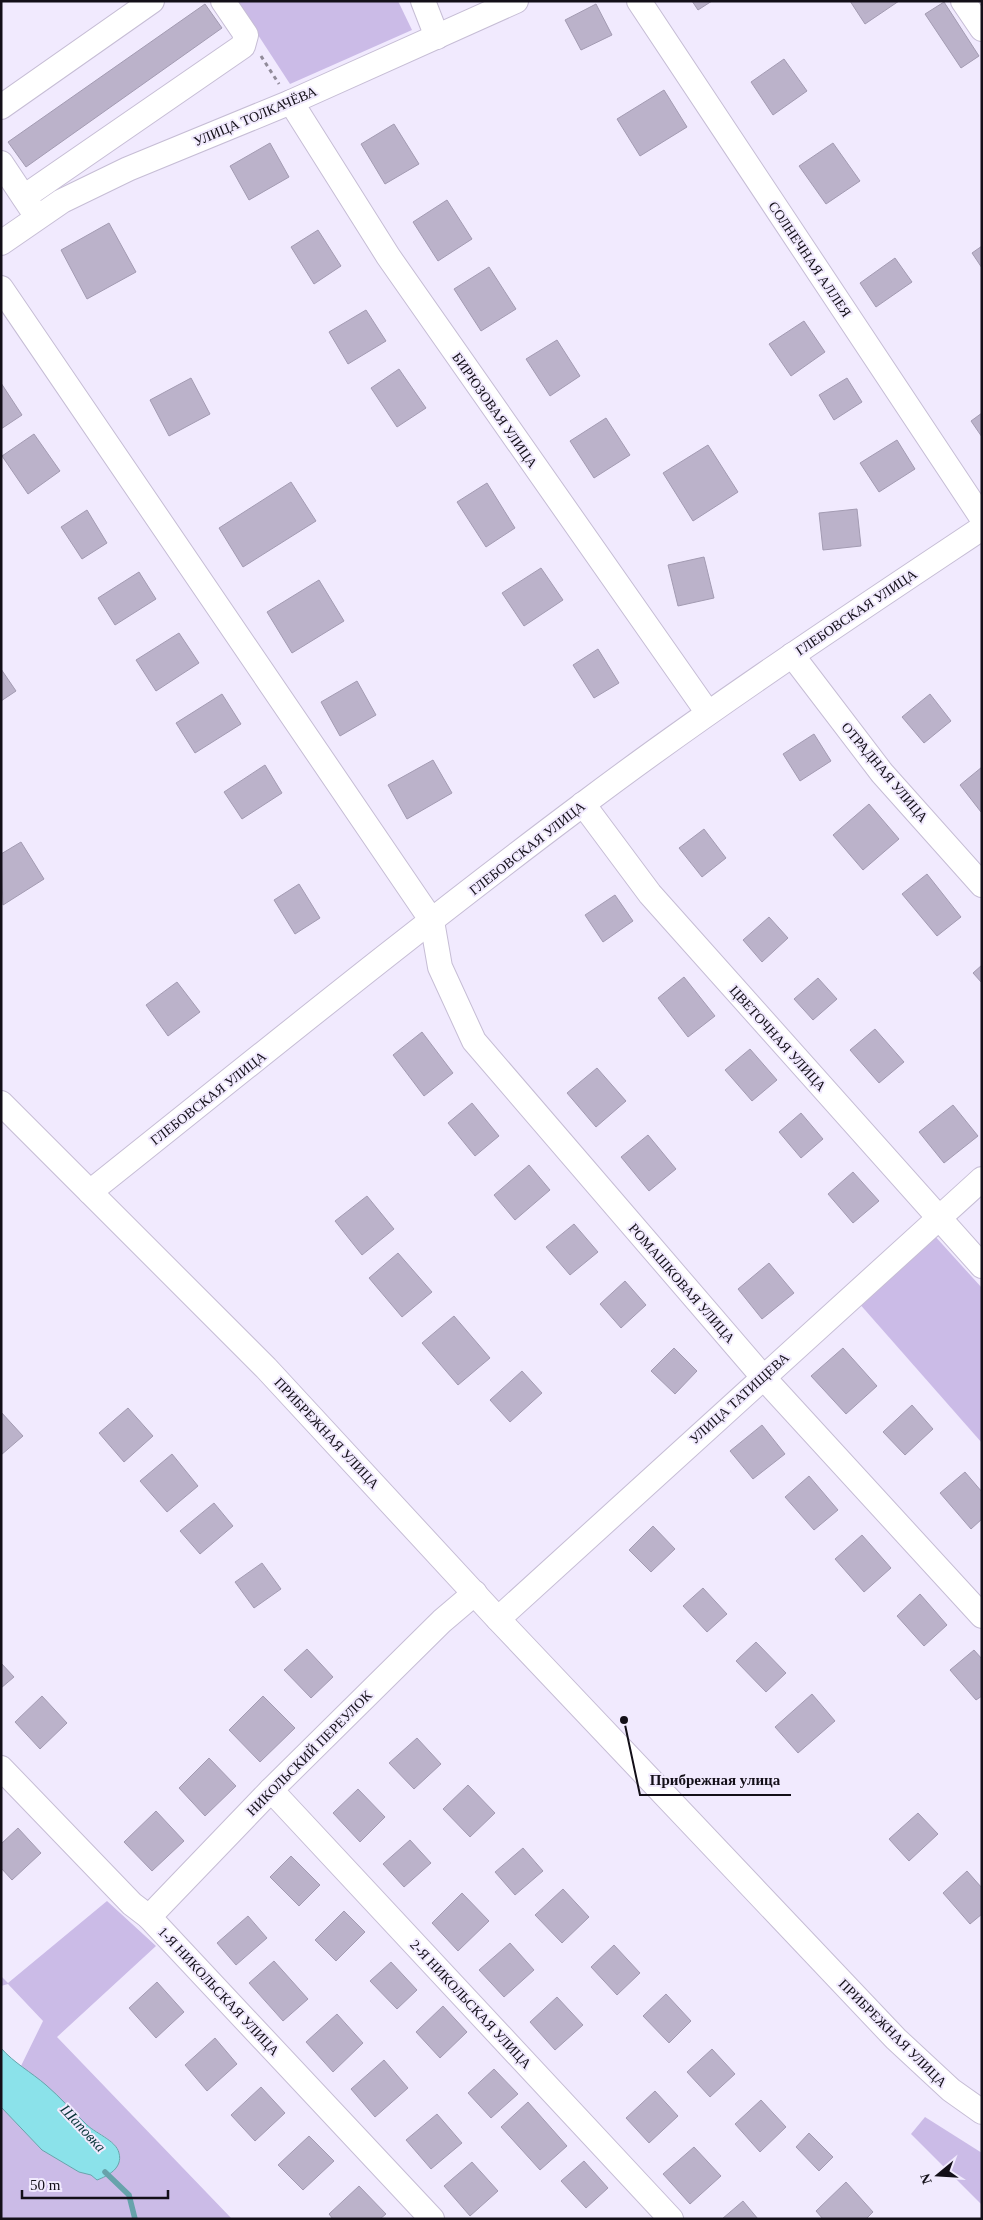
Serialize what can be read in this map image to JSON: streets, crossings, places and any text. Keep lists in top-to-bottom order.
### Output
{
  "streets": {
    "street": [
      "УЛИЦА ТОЛКАЧЁВА",
      "СОЛНЕЧНАЯ АЛЛЕЯ",
      "БИРЮЗОВАЯ УЛИЦА",
      "ГЛЕБОВСКАЯ УЛИЦА",
      "ОТРАДНАЯ УЛИЦА",
      "ЦВЕТОЧНАЯ УЛИЦА",
      "РОМАШКОВАЯ УЛИЦА",
      "УЛИЦА ТАТИЩЕВА",
      "ПРИБРЕЖНАЯ УЛИЦА",
      "НИКОЛЬСКИЙ ПЕРЕУЛОК",
      "1-Я НИКОЛЬСКАЯ УЛИЦА",
      "2-Я НИКОЛЬСКАЯ УЛИЦА"
    ]
  },
  "crossings": [
    ["УЛИЦА ТОЛКАЧЁВА", "БИРЮЗОВАЯ УЛИЦА"],
    ["БИРЮЗОВАЯ УЛИЦА", "ГЛЕБОВСКАЯ УЛИЦА"],
    ["ГЛЕБОВСКАЯ УЛИЦА", "ОТРАДНАЯ УЛИЦА"],
    ["ГЛЕБОВСКАЯ УЛИЦА", "ЦВЕТОЧНАЯ УЛИЦА"],
    ["ГЛЕБОВСКАЯ УЛИЦА", "РОМАШКОВАЯ УЛИЦА"],
    ["ГЛЕБОВСКАЯ УЛИЦА", "ПРИБРЕЖНАЯ УЛИЦА"],
    ["ЦВЕТОЧНАЯ УЛИЦА", "УЛИЦА ТАТИЩЕВА"],
    ["РОМАШКОВАЯ УЛИЦА", "УЛИЦА ТАТИЩЕВА"],
    ["УЛИЦА ТАТИЩЕВА", "ПРИБРЕЖНАЯ УЛИЦА"],
    ["ПРИБРЕЖНАЯ УЛИЦА", "НИКОЛЬСКИЙ ПЕРЕУЛОК"],
    ["НИКОЛЬСКИЙ ПЕРЕУЛОК", "1-Я НИКОЛЬСКАЯ УЛИЦА"],
    ["НИКОЛЬСКИЙ ПЕРЕУЛОК", "2-Я НИКОЛЬСКАЯ УЛИЦА"]
  ],
  "water": ["Шаповка"],
  "places": ["Прибрежная улица"],
  "scale_bar": "50 m",
  "north": "left"
}
